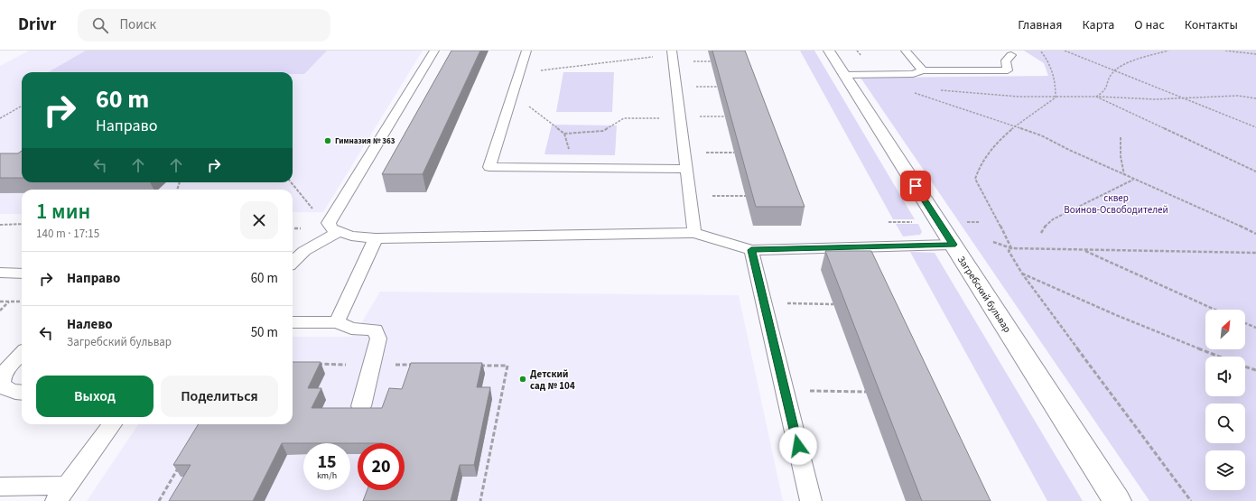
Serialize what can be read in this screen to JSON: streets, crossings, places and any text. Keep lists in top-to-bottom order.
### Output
{
  "streets": {
    "street": ["Загребский бульвар"]
  },
  "parks": ["сквер Воинов-Освободителей"],
  "places": ["Гимназия № 363", "Детский сад № 104"],
  "north": "top right",
  "page": {
    "header": "Drivr",
    "search": "Поиск",
    "nav": [
      "Главная",
      "Карта",
      "О нас",
      "Контакты"
    ],
    "turn": ["60 m", "Направо"],
    "heading": ["1 мин", "140 m · 17:15"],
    "list": [
      {
        "name": "Направо",
        "value": "60 m"
      },
      {
        "name": "Налево",
        "note": "Загребский бульвар",
        "value": "50 m"
      }
    ],
    "buttons": ["Выход", "Поделиться"],
    "speed": "15 km/h",
    "limit": "20"
  }
}
